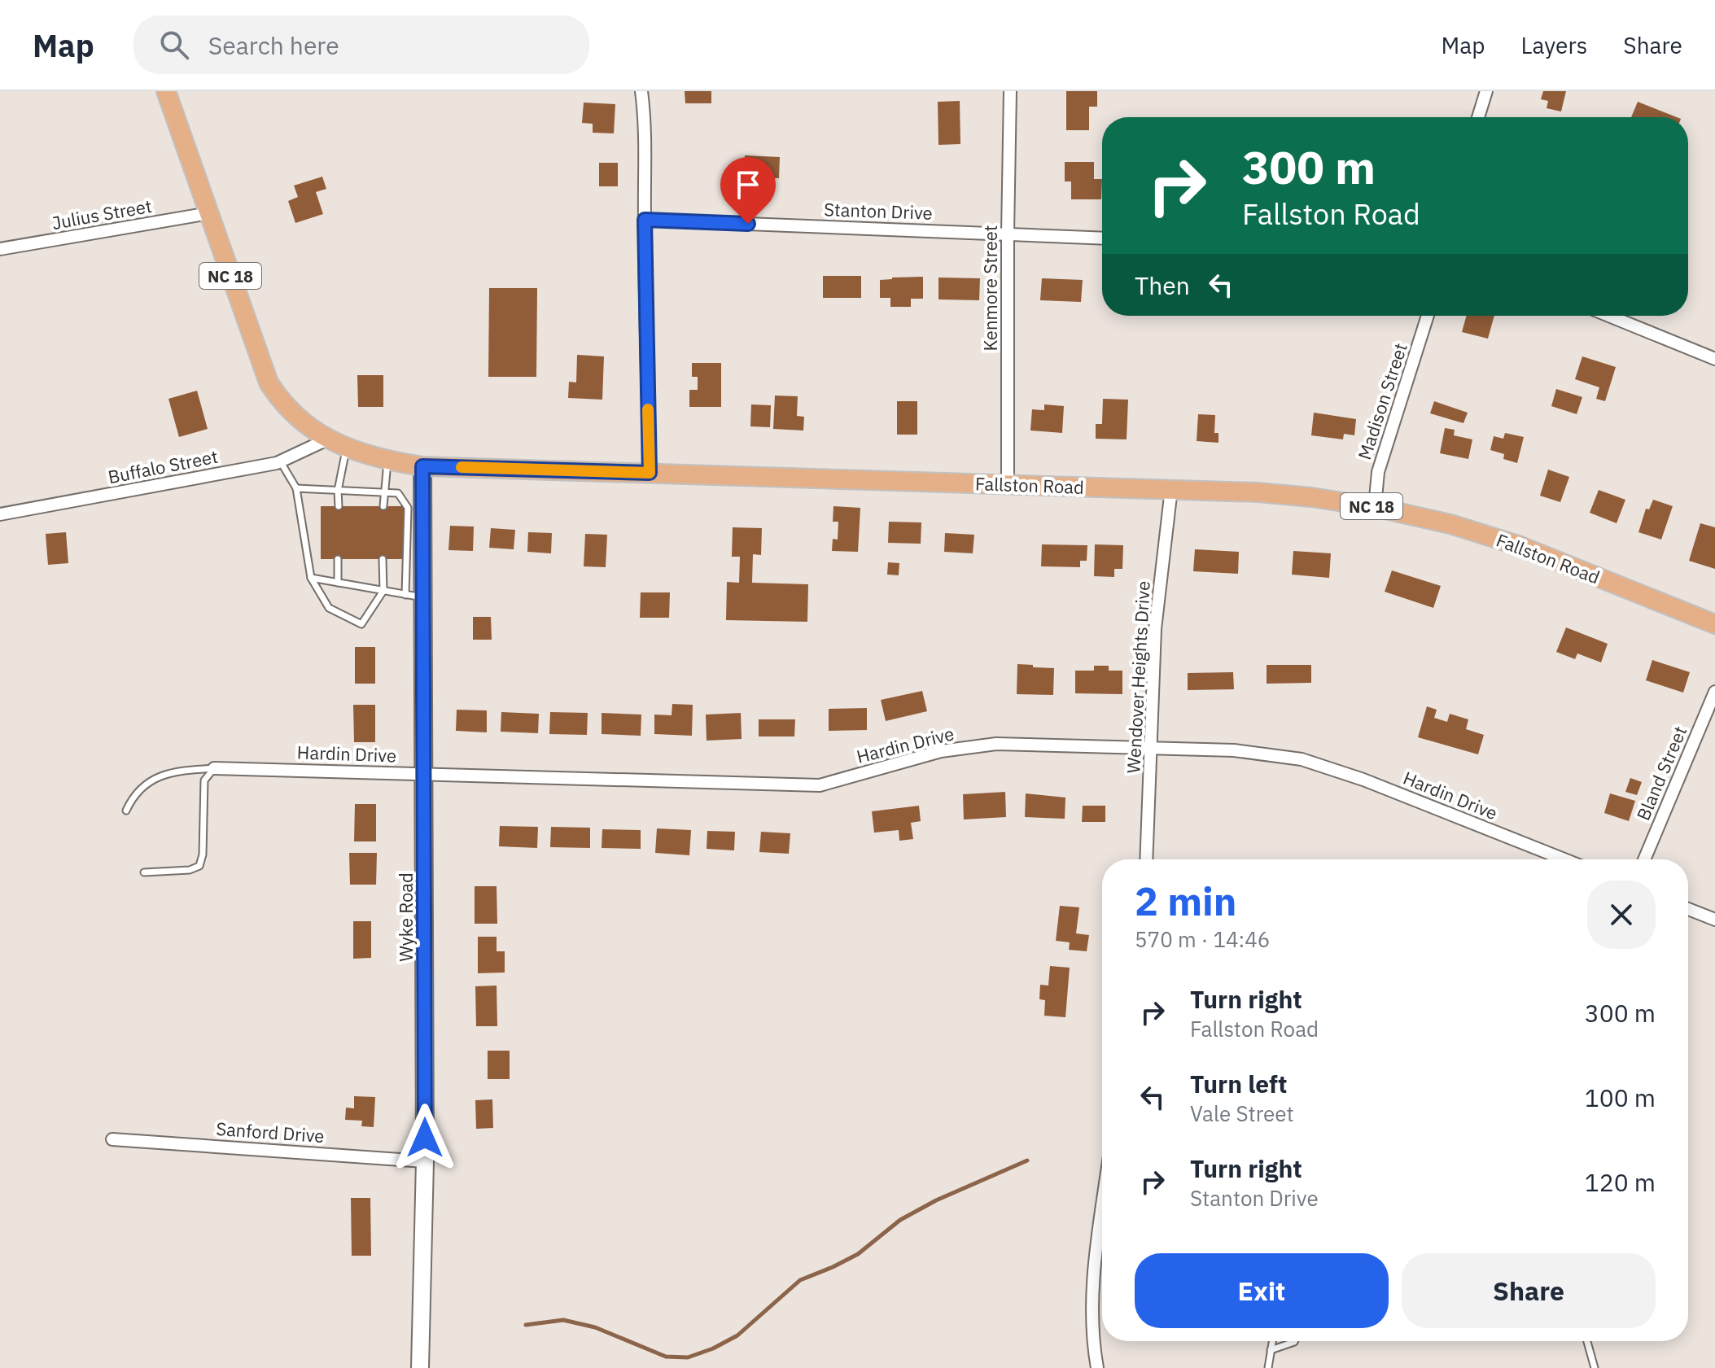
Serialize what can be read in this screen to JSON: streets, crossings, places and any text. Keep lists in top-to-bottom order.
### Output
{
  "streets": {
    "main road": ["NC 18", "Fallston Road", "Wyke Road"],
    "street": [
      "Stanton Drive",
      "Julius Street",
      "Kenmore Street",
      "Madison Street",
      "Buffalo Street",
      "Wendover Heights Drive",
      "Hardin Drive",
      "Bland Street",
      "Sanford Drive"
    ]
  },
  "crossings": [
    ["Stanton Drive", "Kenmore Street"],
    ["Julius Street", "NC 18"],
    ["NC 18", "Buffalo Street"],
    ["NC 18", "Fallston Road"],
    ["Kenmore Street", "Fallston Road"],
    ["Madison Street", "Fallston Road"],
    ["Buffalo Street", "Fallston Road"],
    ["Fallston Road", "Wendover Heights Drive"],
    ["Fallston Road", "Wyke Road"],
    ["Wendover Heights Drive", "Hardin Drive"],
    ["Hardin Drive", "Wyke Road"],
    ["Wyke Road", "Sanford Drive"]
  ],
  "page": {
    "header": "Map",
    "search": "Search here",
    "nav": ["Map", "Layers", "Share"],
    "turn": ["300 m", "Fallston Road"],
    "then": "Then",
    "heading": ["2 min", "570 m · 14:46"],
    "list": [
      {
        "name": "Turn right",
        "note": "Fallston Road",
        "value": "300 m"
      },
      {
        "name": "Turn left",
        "note": "Vale Street",
        "value": "100 m"
      },
      {
        "name": "Turn right",
        "note": "Stanton Drive",
        "value": "120 m"
      }
    ],
    "buttons": ["Exit", "Share"]
  }
}
